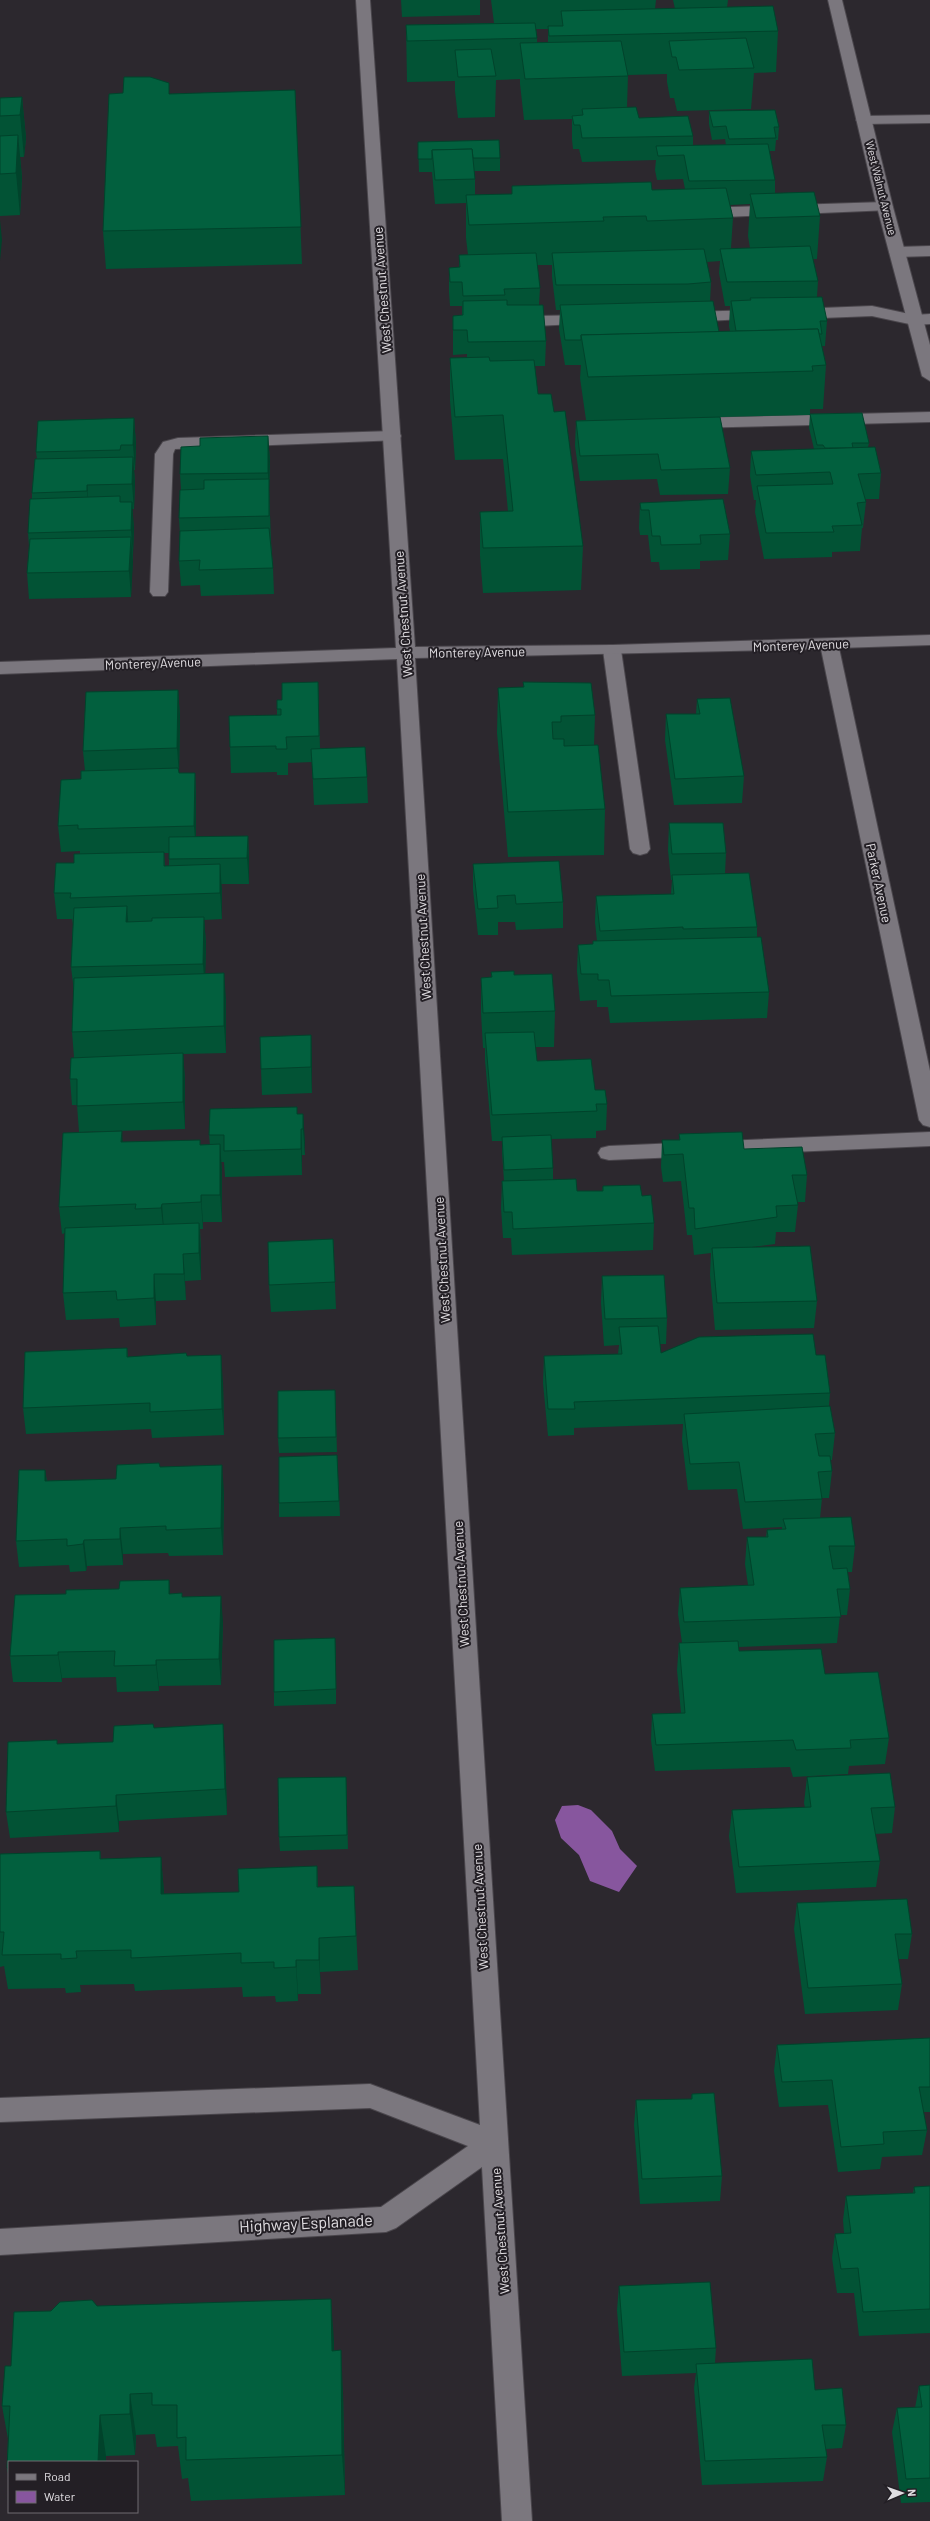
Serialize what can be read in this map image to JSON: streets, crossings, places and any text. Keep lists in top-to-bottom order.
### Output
{
  "streets": {
    "street": [
      "West Walnut Avenue",
      "West Chestnut Avenue",
      "Monterey Avenue",
      "Parker Avenue",
      "Highway Esplanade"
    ]
  },
  "crossings": [
    ["West Chestnut Avenue", "Monterey Avenue"],
    ["West Chestnut Avenue", "Highway Esplanade"],
    ["Monterey Avenue", "Parker Avenue"]
  ],
  "legend": ["Road", "Water"],
  "north": "right"
}
